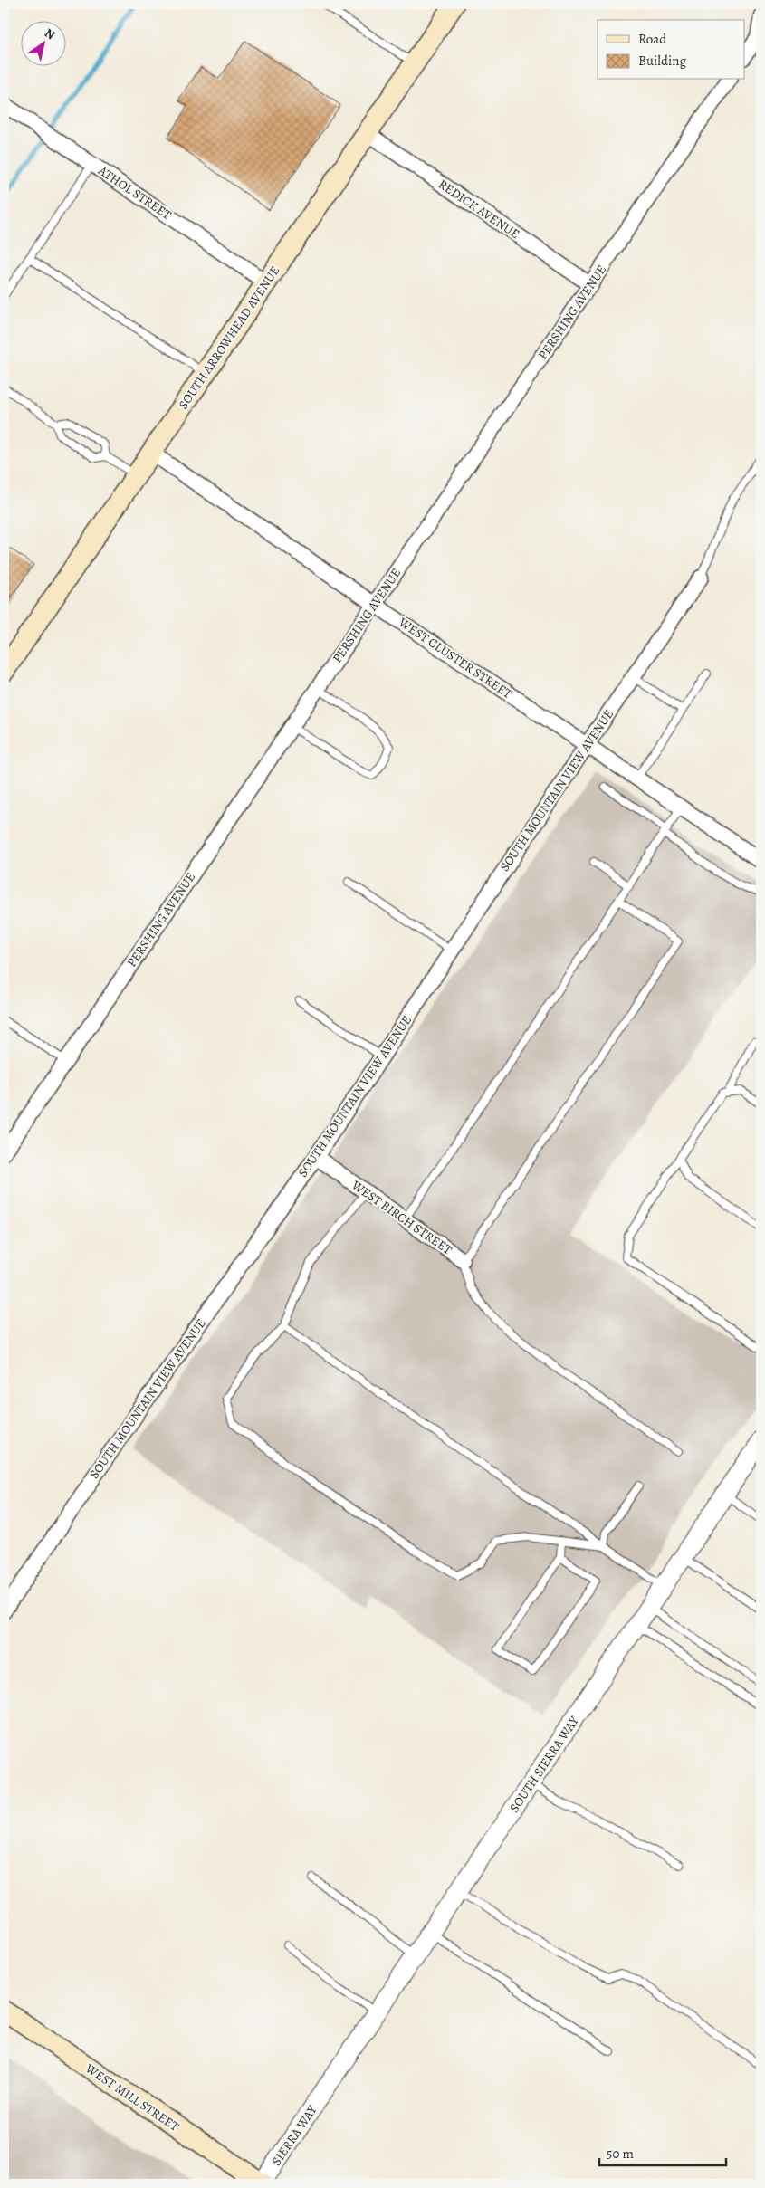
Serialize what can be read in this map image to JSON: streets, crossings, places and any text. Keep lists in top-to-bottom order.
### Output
{
  "streets": {
    "main road": ["SOUTH ARROWHEAD AVENUE", "WEST MILL STREET"],
    "street": [
      "ATHOL STREET",
      "REDICK AVENUE",
      "PERSHING AVENUE",
      "WEST CLUSTER STREET",
      "SOUTH MOUNTAIN VIEW AVENUE",
      "WEST BIRCH STREET",
      "SOUTH SIERRA WAY",
      "SIERRA WAY"
    ]
  },
  "crossings": [
    ["ATHOL STREET", "SOUTH ARROWHEAD AVENUE"],
    ["REDICK AVENUE", "PERSHING AVENUE"],
    ["REDICK AVENUE", "SOUTH ARROWHEAD AVENUE"],
    ["PERSHING AVENUE", "WEST CLUSTER STREET"],
    ["SOUTH ARROWHEAD AVENUE", "WEST CLUSTER STREET"],
    ["WEST CLUSTER STREET", "SOUTH MOUNTAIN VIEW AVENUE"],
    ["SOUTH MOUNTAIN VIEW AVENUE", "WEST BIRCH STREET"],
    ["SOUTH SIERRA WAY", "SIERRA WAY"],
    ["WEST MILL STREET", "SIERRA WAY"]
  ],
  "legend": ["Road", "Building"],
  "scale_bar": "50 m",
  "north": "top right"
}
